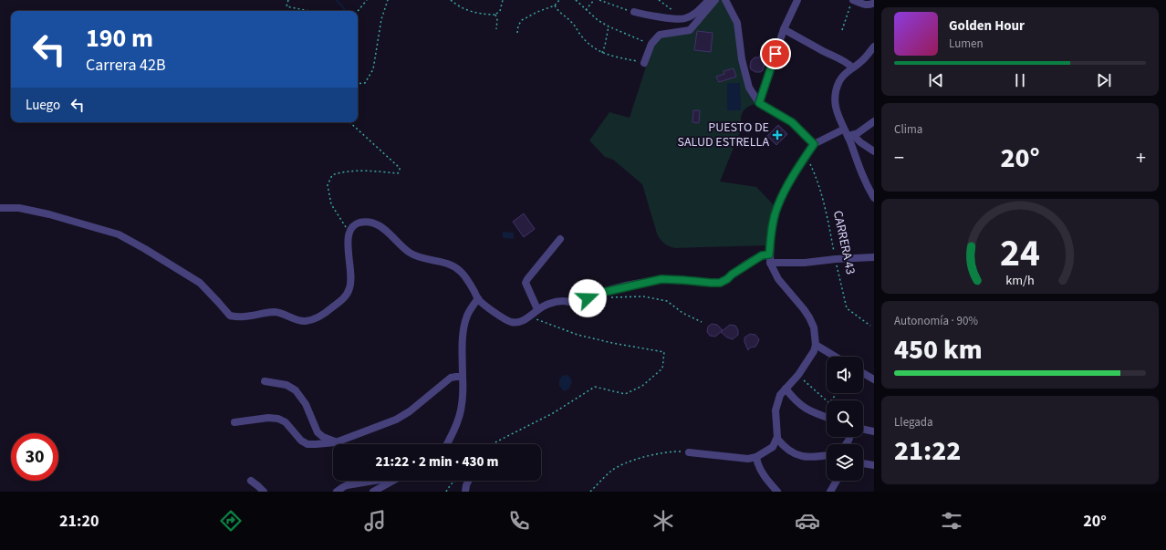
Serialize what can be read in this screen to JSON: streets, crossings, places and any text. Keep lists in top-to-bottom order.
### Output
{
  "streets": {
    "path": ["CARRERA 43"]
  },
  "places": {
    "health": ["PUESTO DE SALUD ESTRELLA"]
  },
  "page": {
    "turn": ["190 m", "Carrera 42B"],
    "song": ["Golden Hour", "Lumen"],
    "then": "Luego",
    "tile": [
      "Clima",
      ["Autonomía · 90%", "450 km"],
      ["Llegada", "21:22"]
    ],
    "heat": ["−", "20°", "+"],
    "limit": "30",
    "trip": "21:22 · 2 min · 430 m",
    "tabs": ["21:20", "20°"],
    "gauge": ["24", "km/h"]
  }
}
